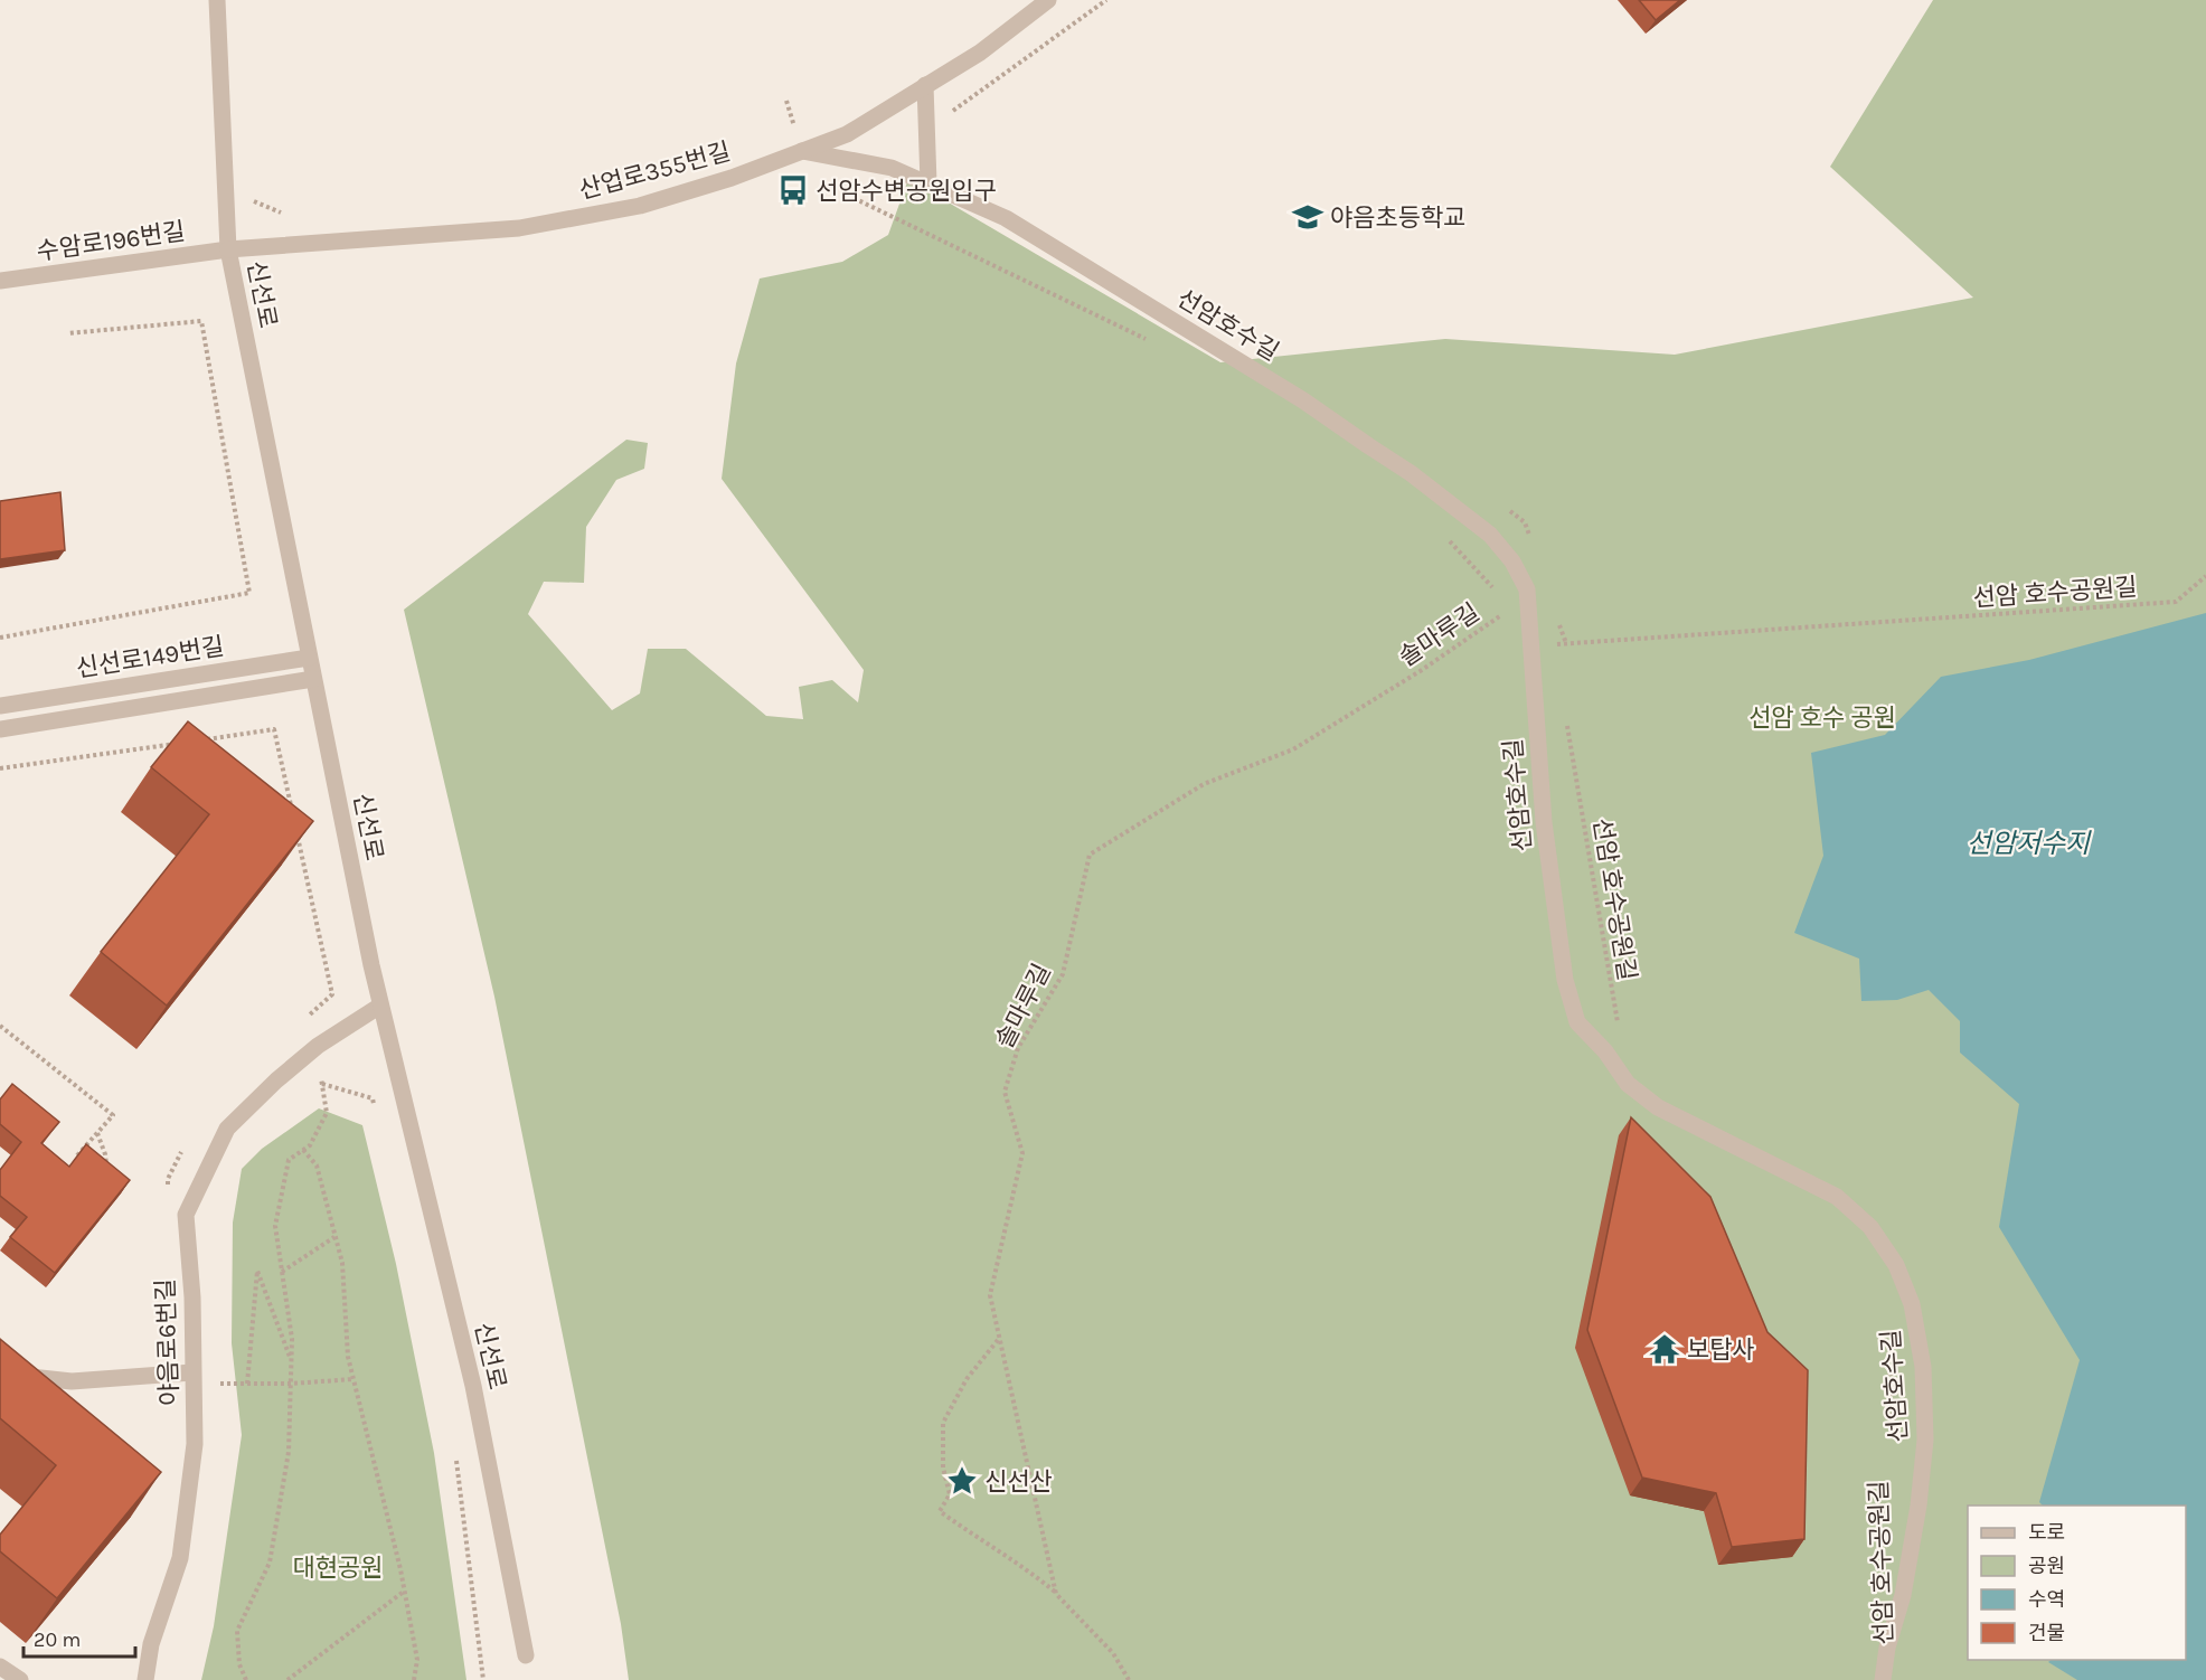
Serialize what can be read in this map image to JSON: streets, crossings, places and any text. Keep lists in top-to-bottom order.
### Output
{
  "streets": {
    "street": [
      "산업로355번길",
      "수암로196번길",
      "신선로",
      "선암호수길",
      "신선로149번길",
      "야음로6번길"
    ],
    "path": ["선암 호수공원길", "솔마루길"]
  },
  "crossings": [
    ["산업로355번길", "수암로196번길"],
    ["산업로355번길", "신선로"],
    ["산업로355번길", "선암호수길"],
    ["수암로196번길", "신선로"],
    ["신선로", "신선로149번길"],
    ["신선로", "야음로6번길"],
    ["선암호수길", "솔마루길"]
  ],
  "water": ["선암저수지"],
  "parks": ["선암 호수 공원", "대현공원"],
  "places": {
    "bus stop": ["선암수변공원입구"],
    "school or university": ["야음초등학교"],
    "temple": ["보탑사"],
    "place": ["신선산"]
  },
  "legend": [
    "도로",
    "공원",
    "수역",
    "건물"
  ],
  "scale_bar": "20 m"
}
